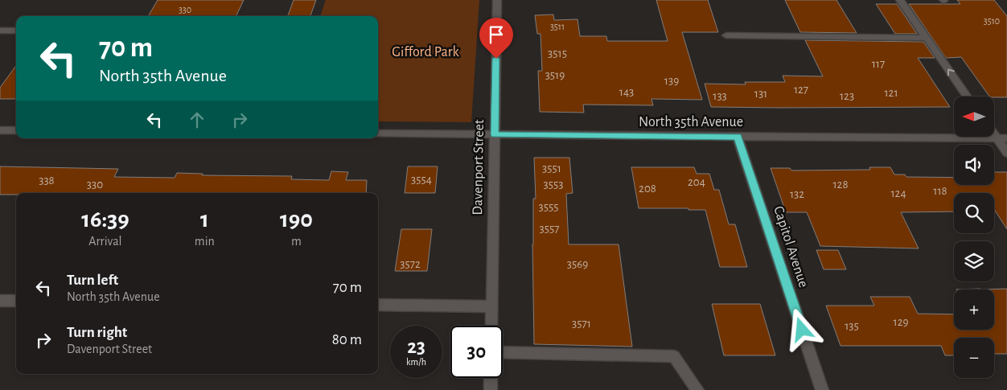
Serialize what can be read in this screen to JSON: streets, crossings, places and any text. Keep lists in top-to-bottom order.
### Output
{
  "streets": {
    "street": ["North 35th Avenue", "Davenport Street", "Capitol Avenue"]
  },
  "crossings": [
    ["North 35th Avenue", "Davenport Street"],
    ["North 35th Avenue", "Capitol Avenue"]
  ],
  "parks": ["Gifford Park"],
  "house_numbers": [
    "330",
    "3510",
    "3511",
    "3515",
    "117",
    "3519",
    "139",
    "127",
    "143",
    "121",
    "131",
    "133",
    "123",
    "3551",
    "3554",
    "338",
    "204",
    "330",
    "3553",
    "128",
    "208",
    "118",
    "124",
    "132",
    "3555",
    "3557",
    "3572",
    "3569",
    "129",
    "3571",
    "135"
  ],
  "north": "left",
  "page": {
    "turn": ["70 m", "North 35th Avenue"],
    "map_buttons": ["+", "−"],
    "eta": [
      "16:39",
      "Arrival",
      "1",
      "min",
      "190",
      "m"
    ],
    "list": [
      {
        "name": "Turn left",
        "note": "North 35th Avenue",
        "value": "70 m"
      },
      {
        "name": "Turn right",
        "note": "Davenport Street",
        "value": "80 m"
      }
    ],
    "speed": "23 km/h",
    "limit": "30"
  }
}
